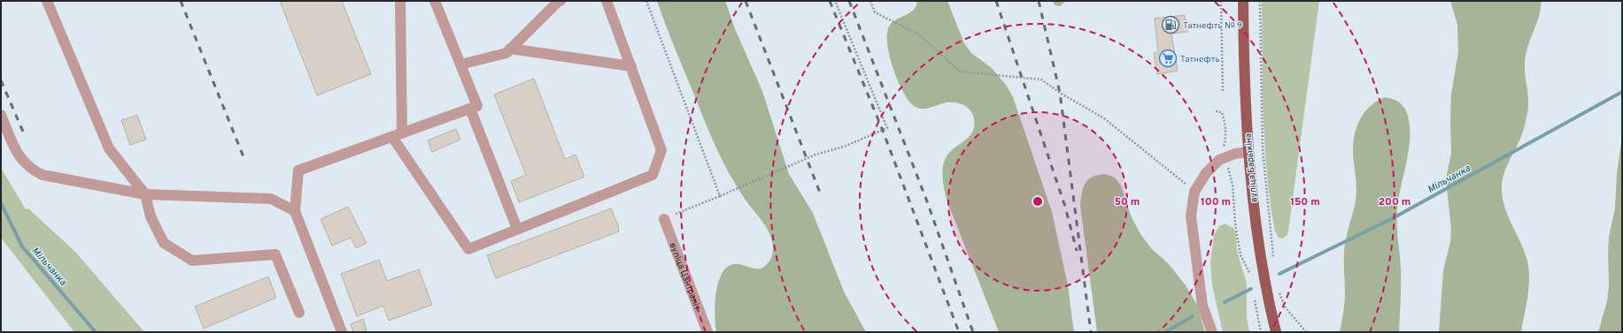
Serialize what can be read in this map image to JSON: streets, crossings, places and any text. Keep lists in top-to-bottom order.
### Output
{
  "streets": {
    "main road": ["вуліца Барыкіна"],
    "street": ["вуліца Цэнтраліт"]
  },
  "water": ["Мільчанка"],
  "places": {
    "fuel station": ["Татнефть № 9"],
    "supermarket": ["Татнефть"]
  },
  "rings": [
    "50 m",
    "100 m",
    "150 m",
    "200 m"
  ]
}
